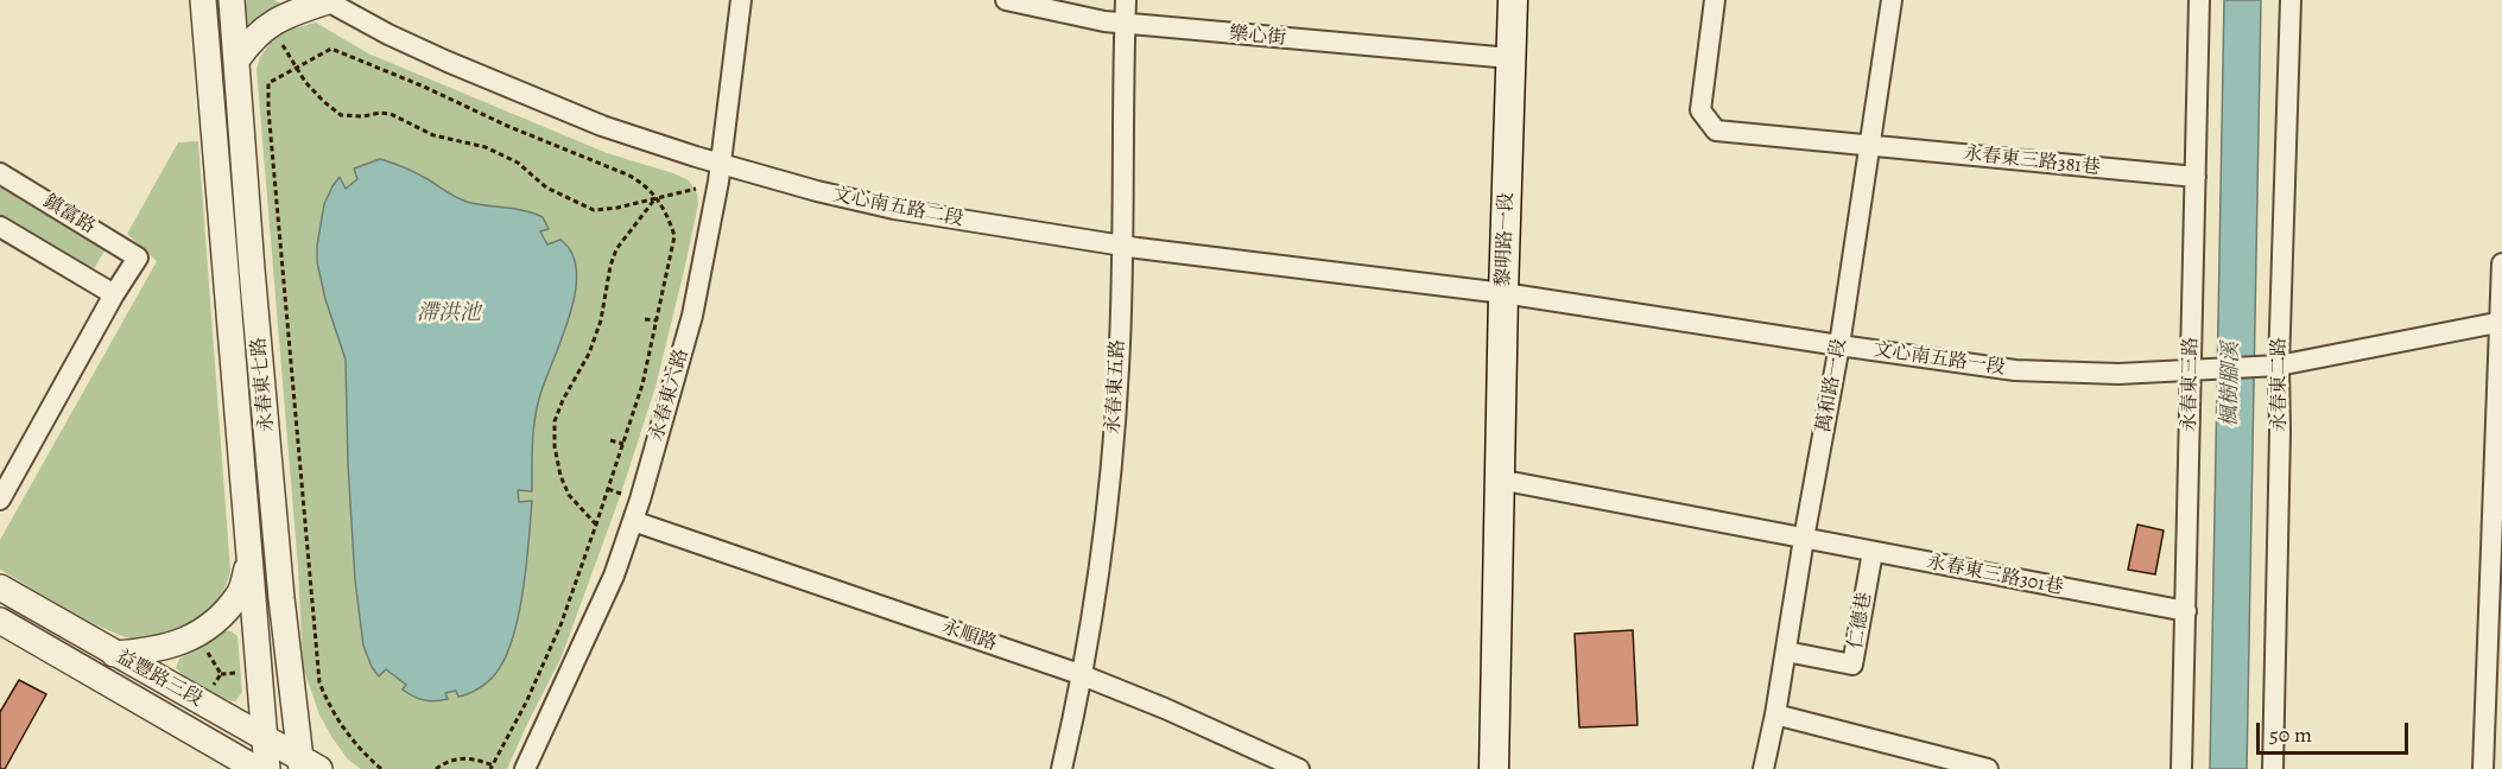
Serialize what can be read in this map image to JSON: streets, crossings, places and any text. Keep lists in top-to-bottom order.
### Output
{
  "streets": {
    "main road": ["黎明路一段"],
    "street": [
      "樂心街",
      "永春東三路381巷",
      "文心南五路二段",
      "鎮富路",
      "文心南五路一段",
      "永春東七路",
      "永春東三路",
      "永春東二路",
      "萬和路一段",
      "永春東五路",
      "永春東六路",
      "永春東三路301巷",
      "仁德巷",
      "永順路",
      "益豐路三段"
    ]
  },
  "crossings": [
    ["樂心街", "黎明路一段"],
    ["樂心街", "永春東五路"],
    ["永春東三路381巷", "永春東三路"],
    ["永春東三路381巷", "萬和路一段"],
    ["文心南五路二段", "黎明路一段"],
    ["文心南五路二段", "文心南五路一段"],
    ["文心南五路二段", "永春東五路"],
    ["文心南五路二段", "永春東六路"],
    ["黎明路一段", "文心南五路一段"],
    ["文心南五路一段", "永春東三路"],
    ["文心南五路一段", "永春東二路"],
    ["文心南五路一段", "萬和路一段"],
    ["永春東七路", "益豐路三段"],
    ["永春東三路", "永春東三路301巷"],
    ["萬和路一段", "永春東三路301巷"],
    ["萬和路一段", "仁德巷"],
    ["永春東五路", "永順路"],
    ["永春東六路", "永順路"],
    ["永春東三路301巷", "仁德巷"]
  ],
  "water": ["滯洪池", "楓樹腳溪"],
  "scale_bar": "50 m"
}
